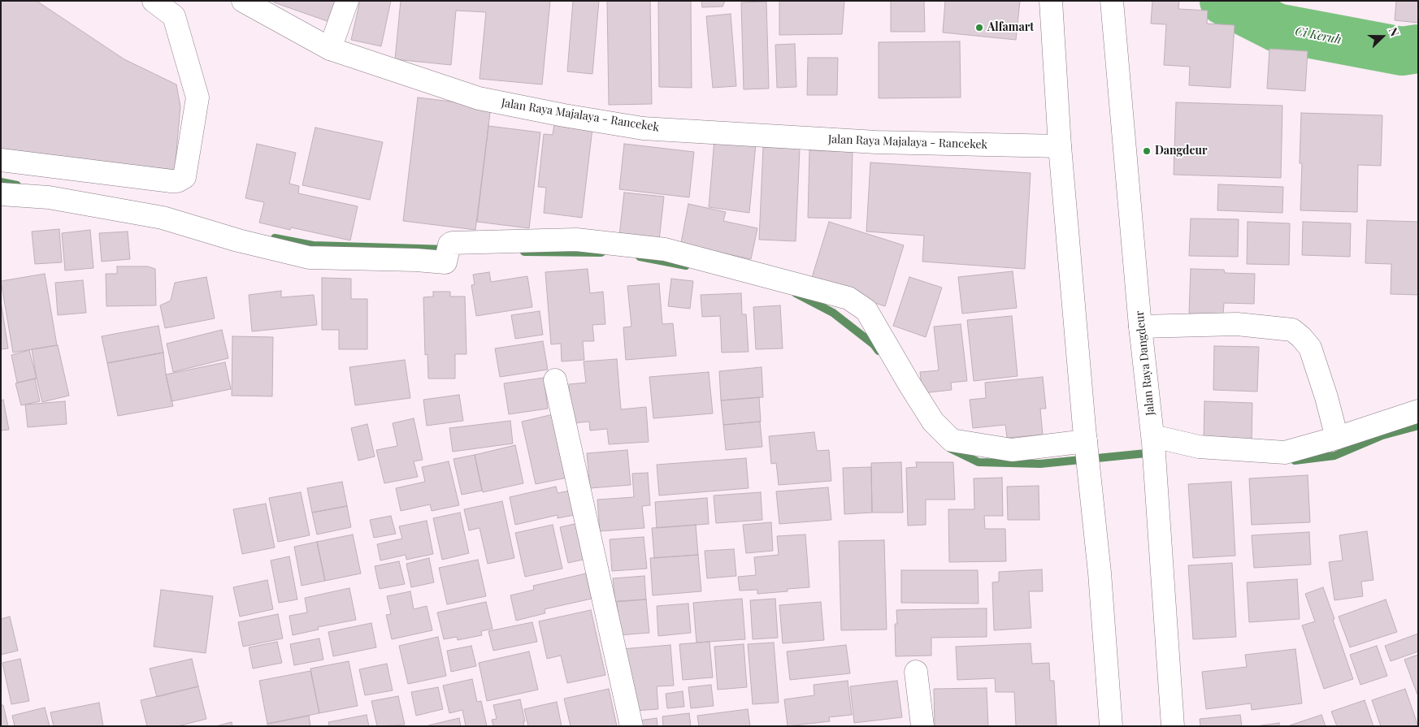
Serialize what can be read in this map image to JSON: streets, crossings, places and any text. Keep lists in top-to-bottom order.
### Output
{
  "streets": {
    "main road": ["Jalan Raya Majalaya - Rancekek", "Jalan Raya Dangdeur"]
  },
  "water": ["Ci Keruh"],
  "places": ["Alfamart", "Dangdeur"],
  "north": "right"
}
